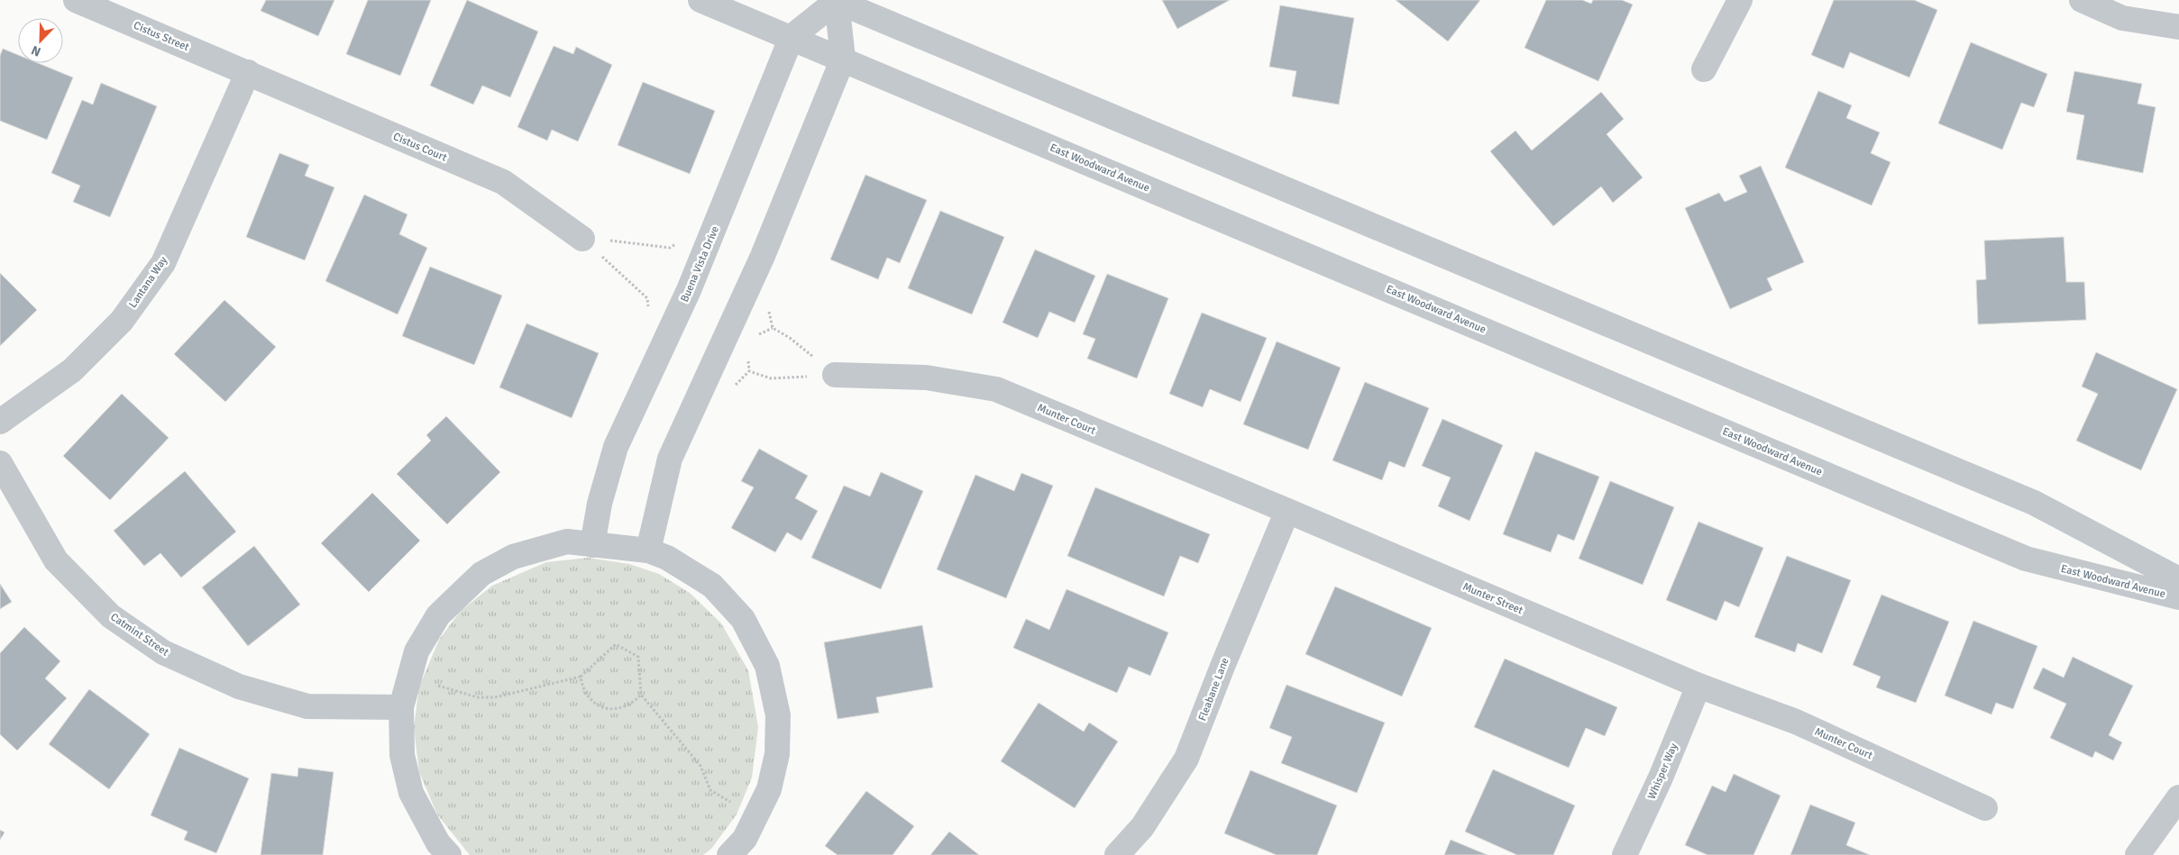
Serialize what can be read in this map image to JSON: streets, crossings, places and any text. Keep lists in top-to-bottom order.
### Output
{
  "streets": {
    "street": [
      "Cistus Street",
      "Cistus Court",
      "East Woodward Avenue",
      "Buena Vista Drive",
      "Lantana Way",
      "Munter Court",
      "Munter Street",
      "Catmint Street",
      "Fleabane Lane",
      "Whisper Way"
    ]
  },
  "crossings": [
    ["Cistus Street", "Cistus Court"],
    ["Cistus Street", "Lantana Way"],
    ["Cistus Court", "Lantana Way"],
    ["East Woodward Avenue", "Buena Vista Drive"],
    ["Munter Court", "Munter Street"],
    ["Munter Court", "Fleabane Lane"],
    ["Munter Court", "Whisper Way"],
    ["Munter Street", "Fleabane Lane"],
    ["Munter Street", "Whisper Way"]
  ],
  "north": "bottom left"
}
